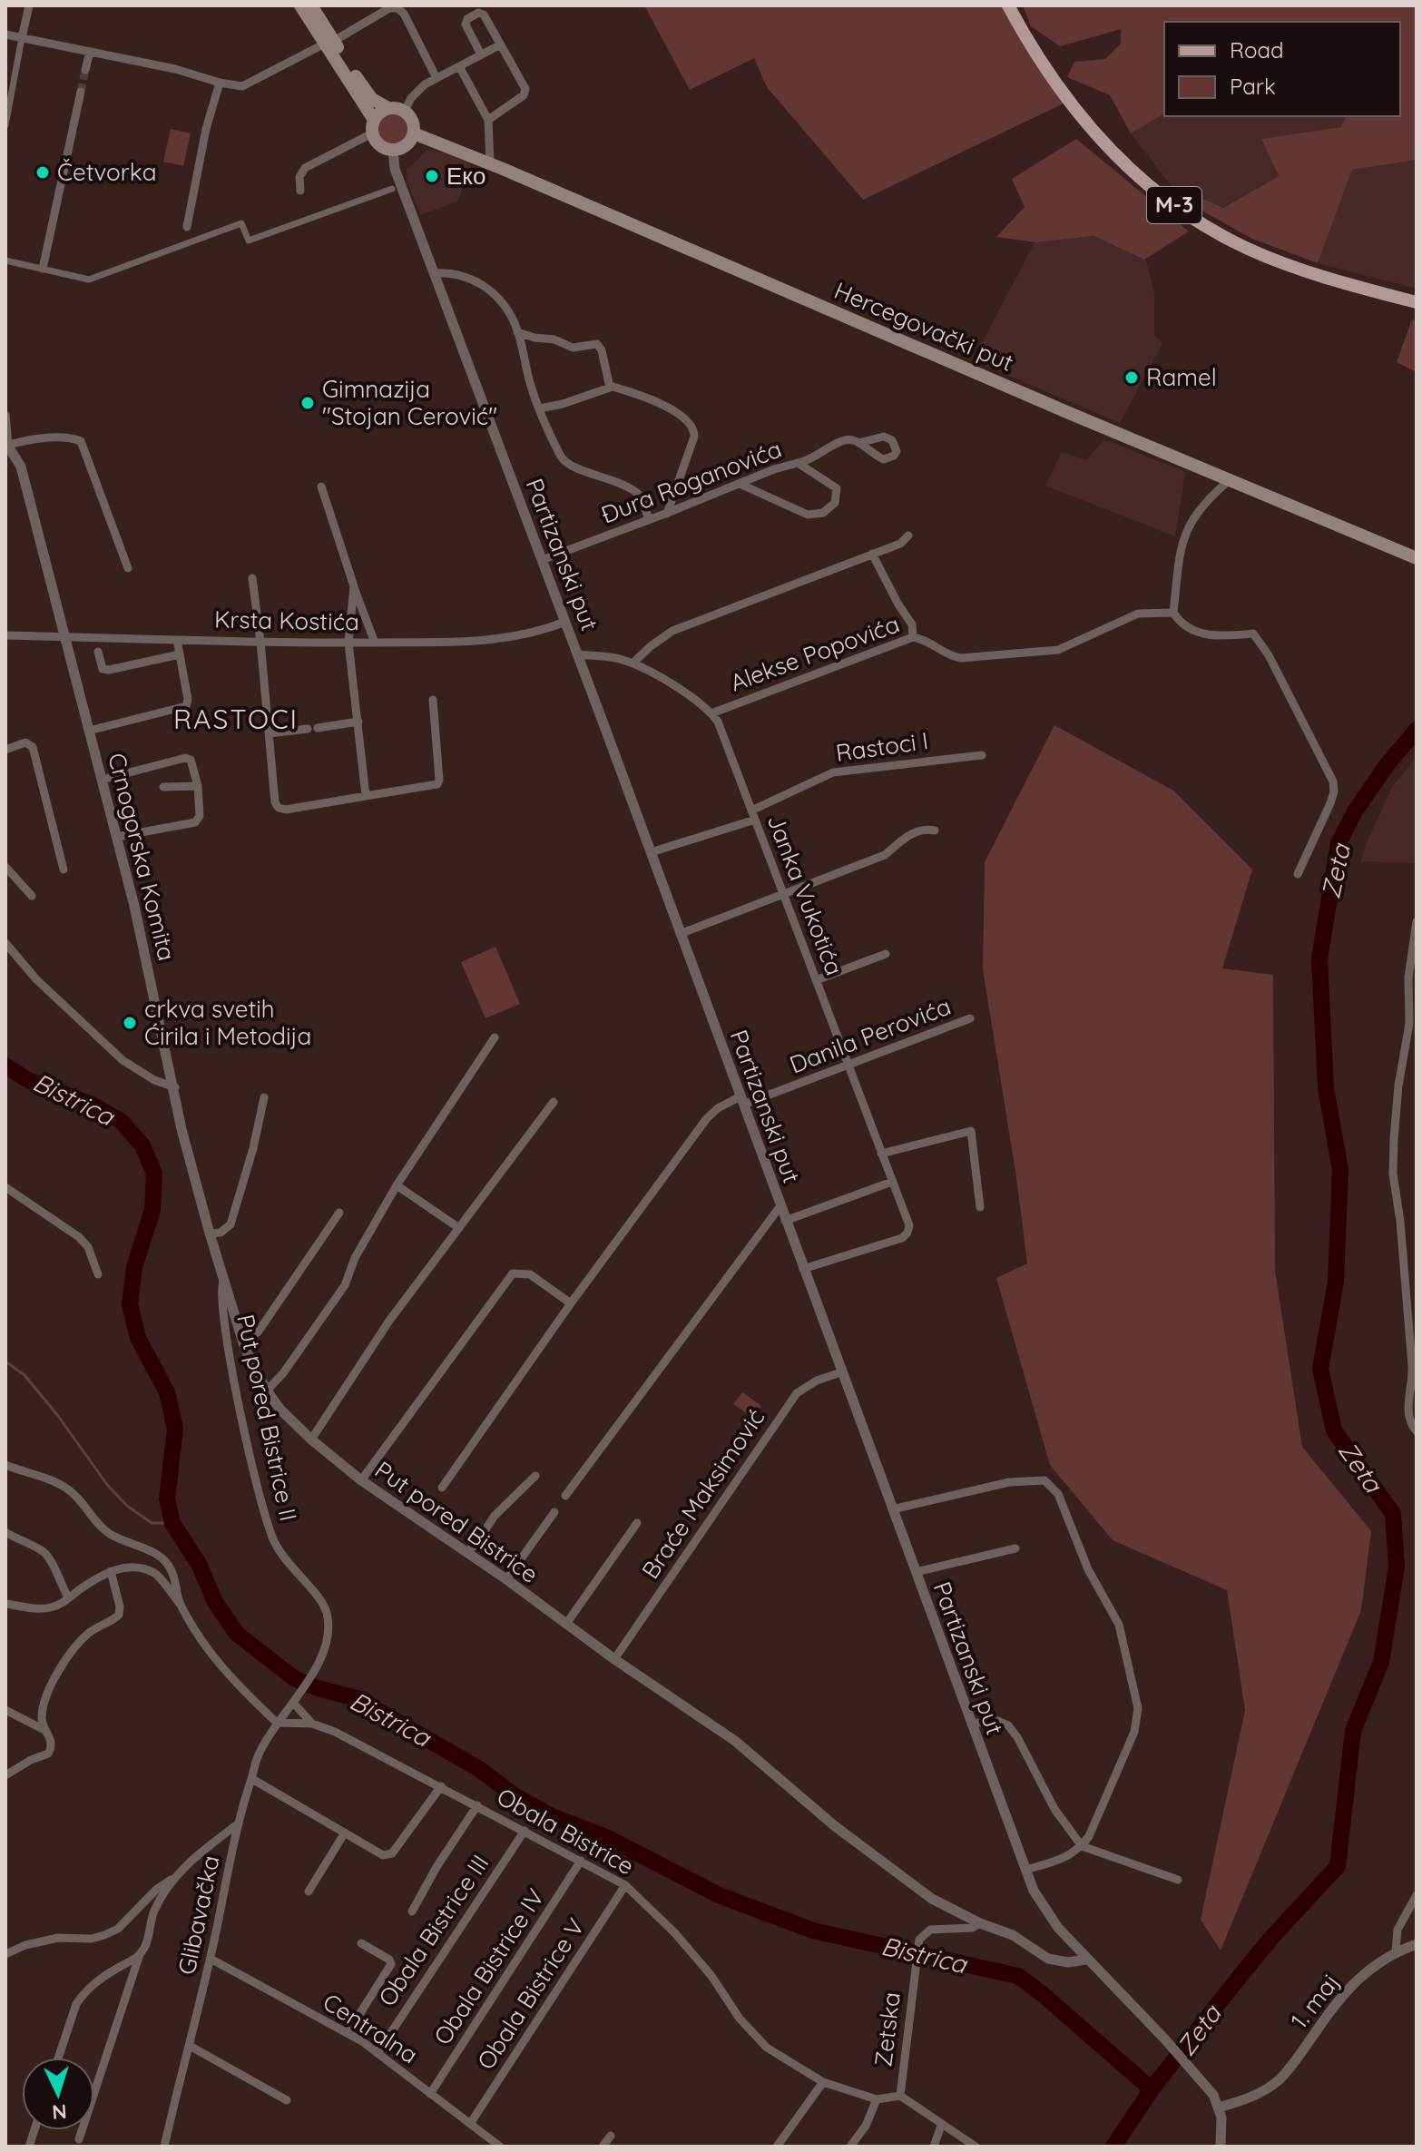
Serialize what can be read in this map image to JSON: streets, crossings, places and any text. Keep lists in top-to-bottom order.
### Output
{
  "streets": {
    "main road": ["M-3", "Hercegovački put"],
    "street": [
      "Đura Roganovića",
      "Partizanski put",
      "Krsta Kostića",
      "Alekse Popovića",
      "Rastoci I",
      "Crnogorska Komita",
      "Janka Vukotića",
      "Danila Perovića",
      "Put pored Bistrice II",
      "Braće Maksimović",
      "Put pored Bistrice",
      "Obala Bistrice",
      "Glibavačka",
      "Obala Bistrice III",
      "Obala Bistrice IV",
      "Obala Bistrice V",
      "1. maj",
      "Centralna",
      "Zetska"
    ]
  },
  "crossings": [
    ["Hercegovački put", "Partizanski put"],
    ["Đura Roganovića", "Partizanski put"],
    ["Partizanski put", "Krsta Kostića"],
    ["Partizanski put", "Rastoci I"],
    ["Partizanski put", "Janka Vukotića"],
    ["Partizanski put", "Danila Perovića"],
    ["Partizanski put", "Braće Maksimović"],
    ["Partizanski put", "Put pored Bistrice"],
    ["Partizanski put", "1. maj"],
    ["Krsta Kostića", "Crnogorska Komita"],
    ["Alekse Popovića", "Janka Vukotića"],
    ["Rastoci I", "Janka Vukotića"],
    ["Crnogorska Komita", "Put pored Bistrice"],
    ["Janka Vukotića", "Danila Perovića"],
    ["Put pored Bistrice II", "Put pored Bistrice"],
    ["Put pored Bistrice II", "Glibavačka"],
    ["Braće Maksimović", "Put pored Bistrice"],
    ["Put pored Bistrice", "Zetska"],
    ["Obala Bistrice", "Glibavačka"],
    ["Obala Bistrice", "Obala Bistrice III"],
    ["Obala Bistrice", "Obala Bistrice IV"],
    ["Obala Bistrice", "Obala Bistrice V"],
    ["Obala Bistrice", "Zetska"],
    ["Glibavačka", "Centralna"],
    ["Obala Bistrice III", "Centralna"],
    ["Obala Bistrice IV", "Centralna"],
    ["Obala Bistrice V", "Centralna"]
  ],
  "districts": ["RASTOCI"],
  "water": ["Zeta", "Bistrica"],
  "places": [
    "Četvorka",
    "Еко",
    "Ramel",
    "Gimnazija \"Stojan Cerović\"",
    "crkva svetih Ćirila i Metodija"
  ],
  "legend": ["Road", "Park"],
  "north": "bottom"
}
